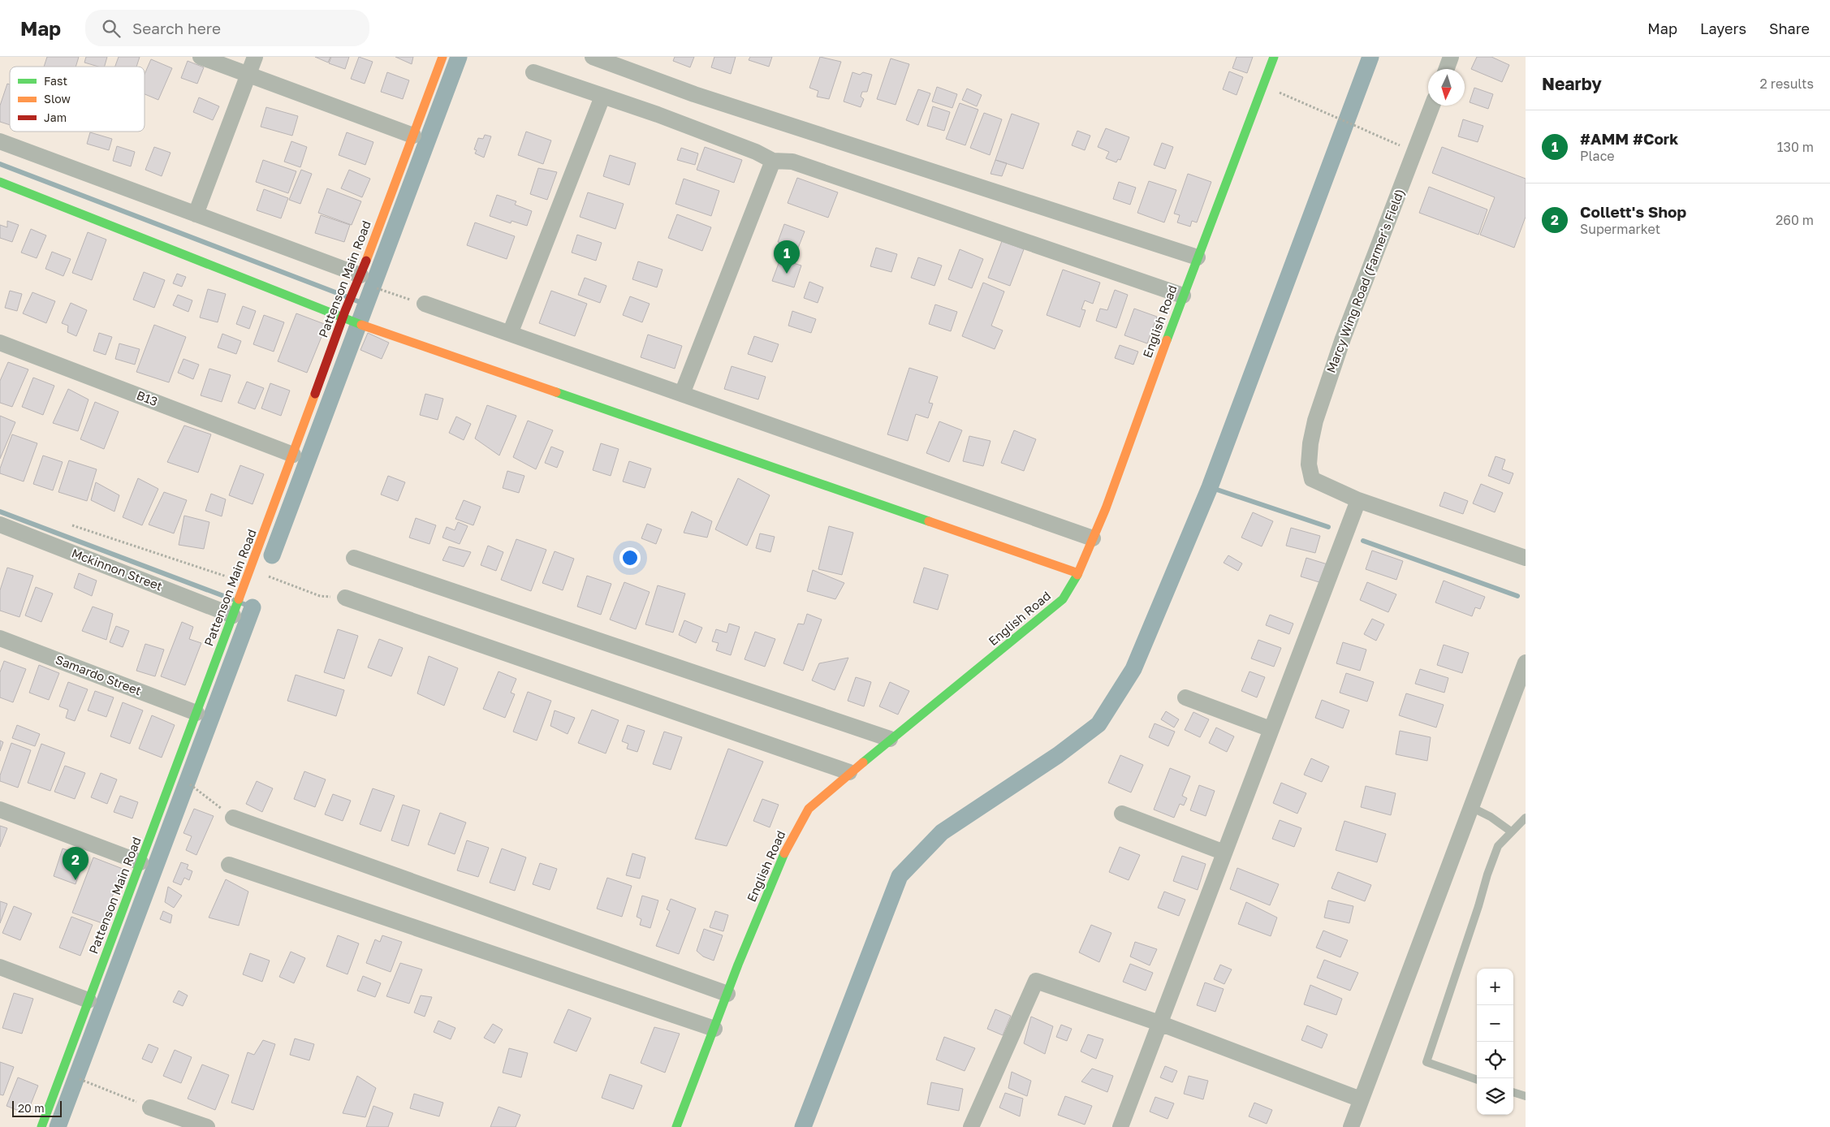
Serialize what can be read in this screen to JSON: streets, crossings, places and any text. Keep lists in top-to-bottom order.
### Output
{
  "streets": {
    "street": [
      "Pattenson Main Road",
      "Marcy Wing Road (Farmer's Field)",
      "English Road",
      "B13",
      "Mckinnon Street",
      "Samardo Street"
    ]
  },
  "crossings": [
    ["Pattenson Main Road", "B13"],
    ["Pattenson Main Road", "Mckinnon Street"],
    ["Pattenson Main Road", "Samardo Street"]
  ],
  "legend": ["Fast", "Slow", "Jam"],
  "scale_bar": "20 m",
  "north": "bottom",
  "page": {
    "header": "Map",
    "search": "Search here",
    "nav": ["Map", "Layers", "Share"],
    "heading": ["Nearby", "2 results"],
    "list": [
      {
        "mark": "1",
        "name": "#AMM #Cork",
        "note": "Place",
        "value": "130 m"
      },
      {
        "mark": "2",
        "name": "Collett's Shop",
        "note": "Supermarket",
        "value": "260 m"
      }
    ],
    "pins": ["1", "2"],
    "map_buttons": ["+", "−"],
    "scale": "20 m"
  }
}
